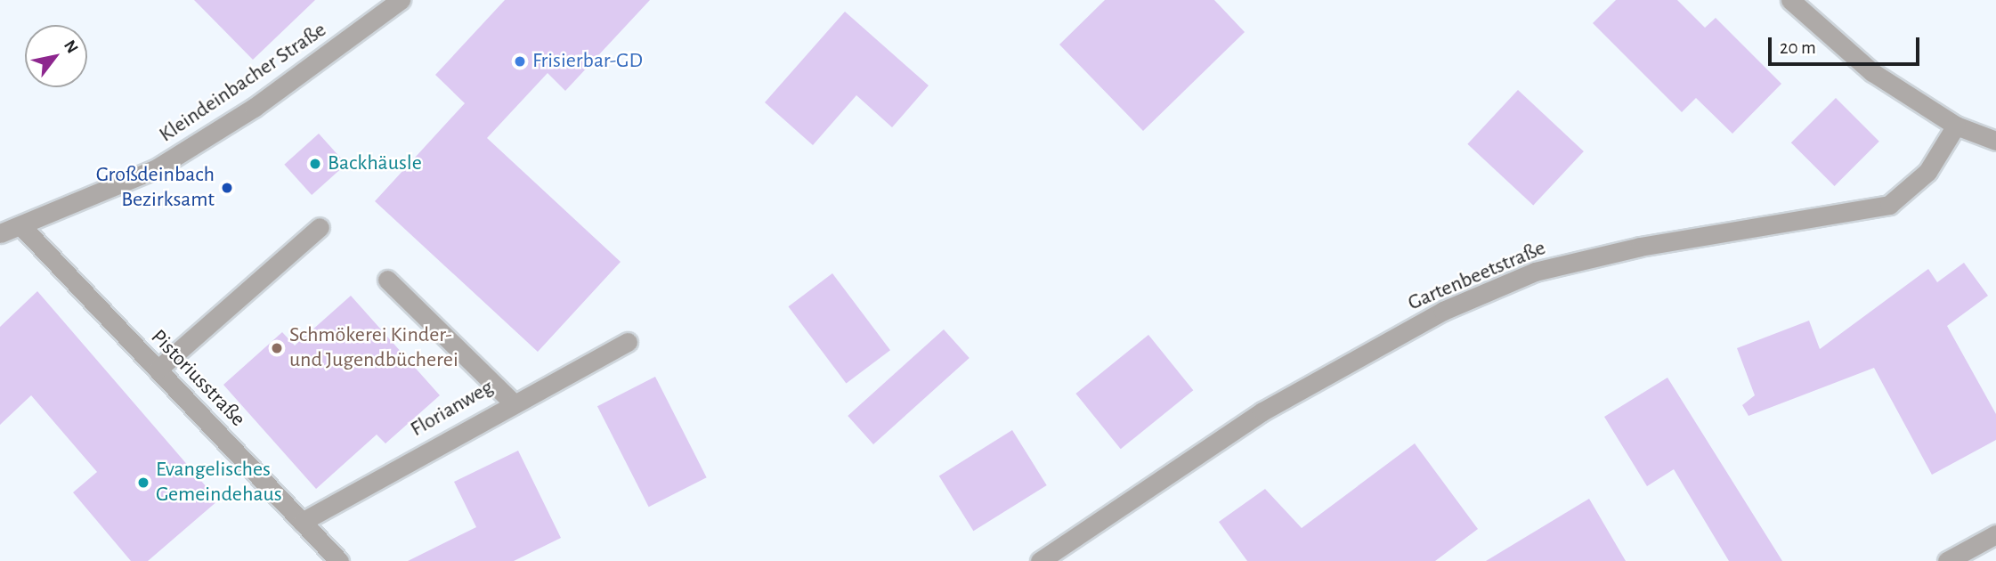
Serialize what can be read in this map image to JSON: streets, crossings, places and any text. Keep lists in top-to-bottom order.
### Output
{
  "streets": {
    "street": [
      "Kleindeinbacher Straße",
      "Gartenbeetstraße",
      "Pistoriusstraße",
      "Florianweg"
    ]
  },
  "crossings": [
    ["Kleindeinbacher Straße", "Pistoriusstraße"],
    ["Pistoriusstraße", "Florianweg"]
  ],
  "places": [
    "Frisierbar-GD",
    "Backhäusle",
    "Großdeinbach Bezirksamt",
    "Schmökerei Kinder- und Jugendbücherei",
    "Evangelisches Gemeindehaus"
  ],
  "scale_bar": "20 m",
  "north": "top right"
}
